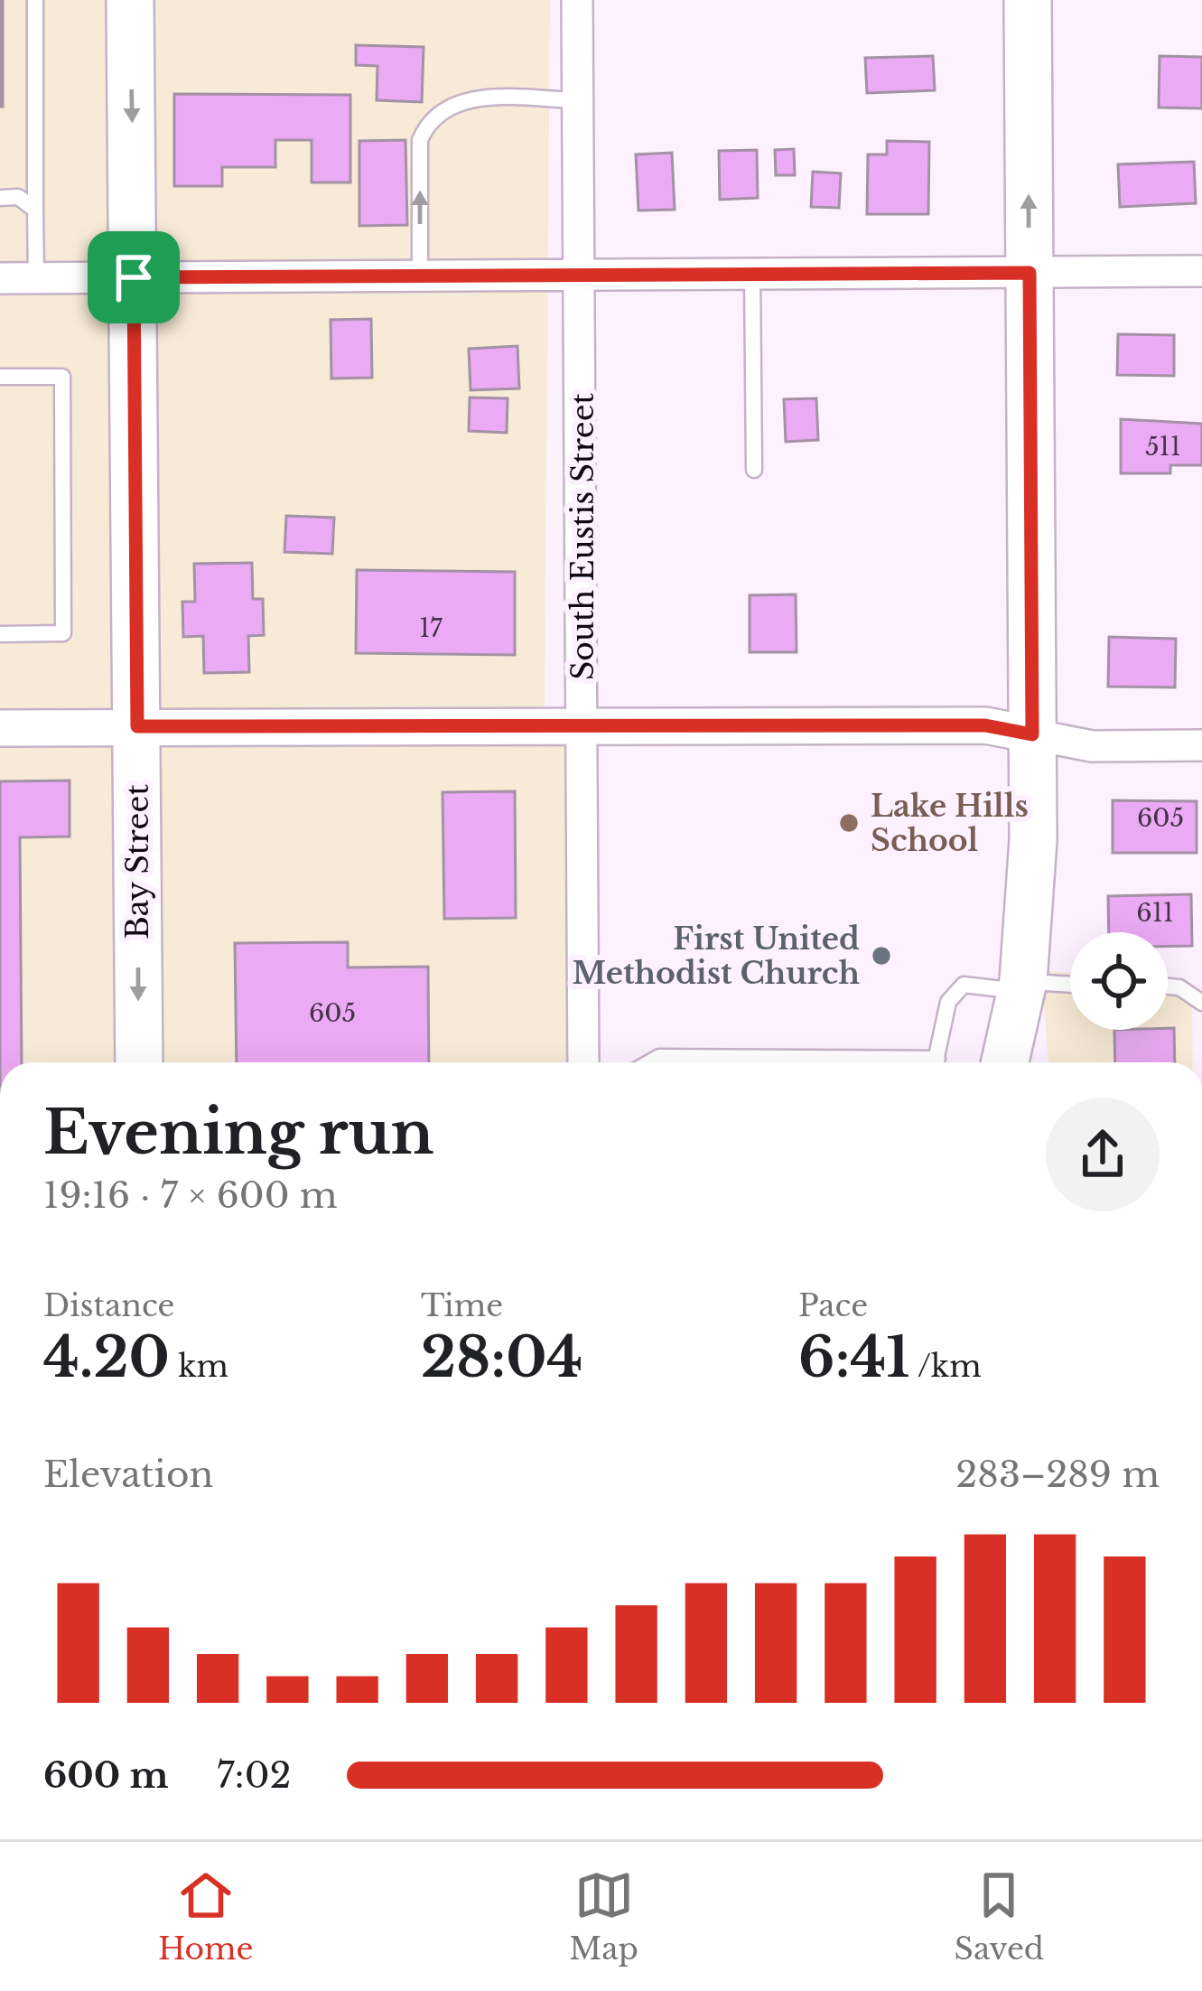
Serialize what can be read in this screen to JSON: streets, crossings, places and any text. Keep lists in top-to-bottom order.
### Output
{
  "streets": {
    "main road": ["Bay Street"],
    "street": ["South Eustis Street"]
  },
  "one_way": ["Bay Street"],
  "places": ["Lake Hills School", "First United Methodist Church"],
  "house_numbers": [
    "511",
    "17",
    "605",
    "611",
    "605"
  ],
  "page": {
    "heading": ["Evening run", "19:16 · 7 × 600 m"],
    "stats": [
      ["Distance", "4.20 km"],
      ["Time", "28:04"],
      ["Pace", "6:41 /km"]
    ],
    "chart": ["Elevation", "283–289 m"],
    "list": [
      {
        "name": "600 m",
        "note": "7:02"
      }
    ],
    "tabs": ["Home", "Map", "Saved"]
  }
}
